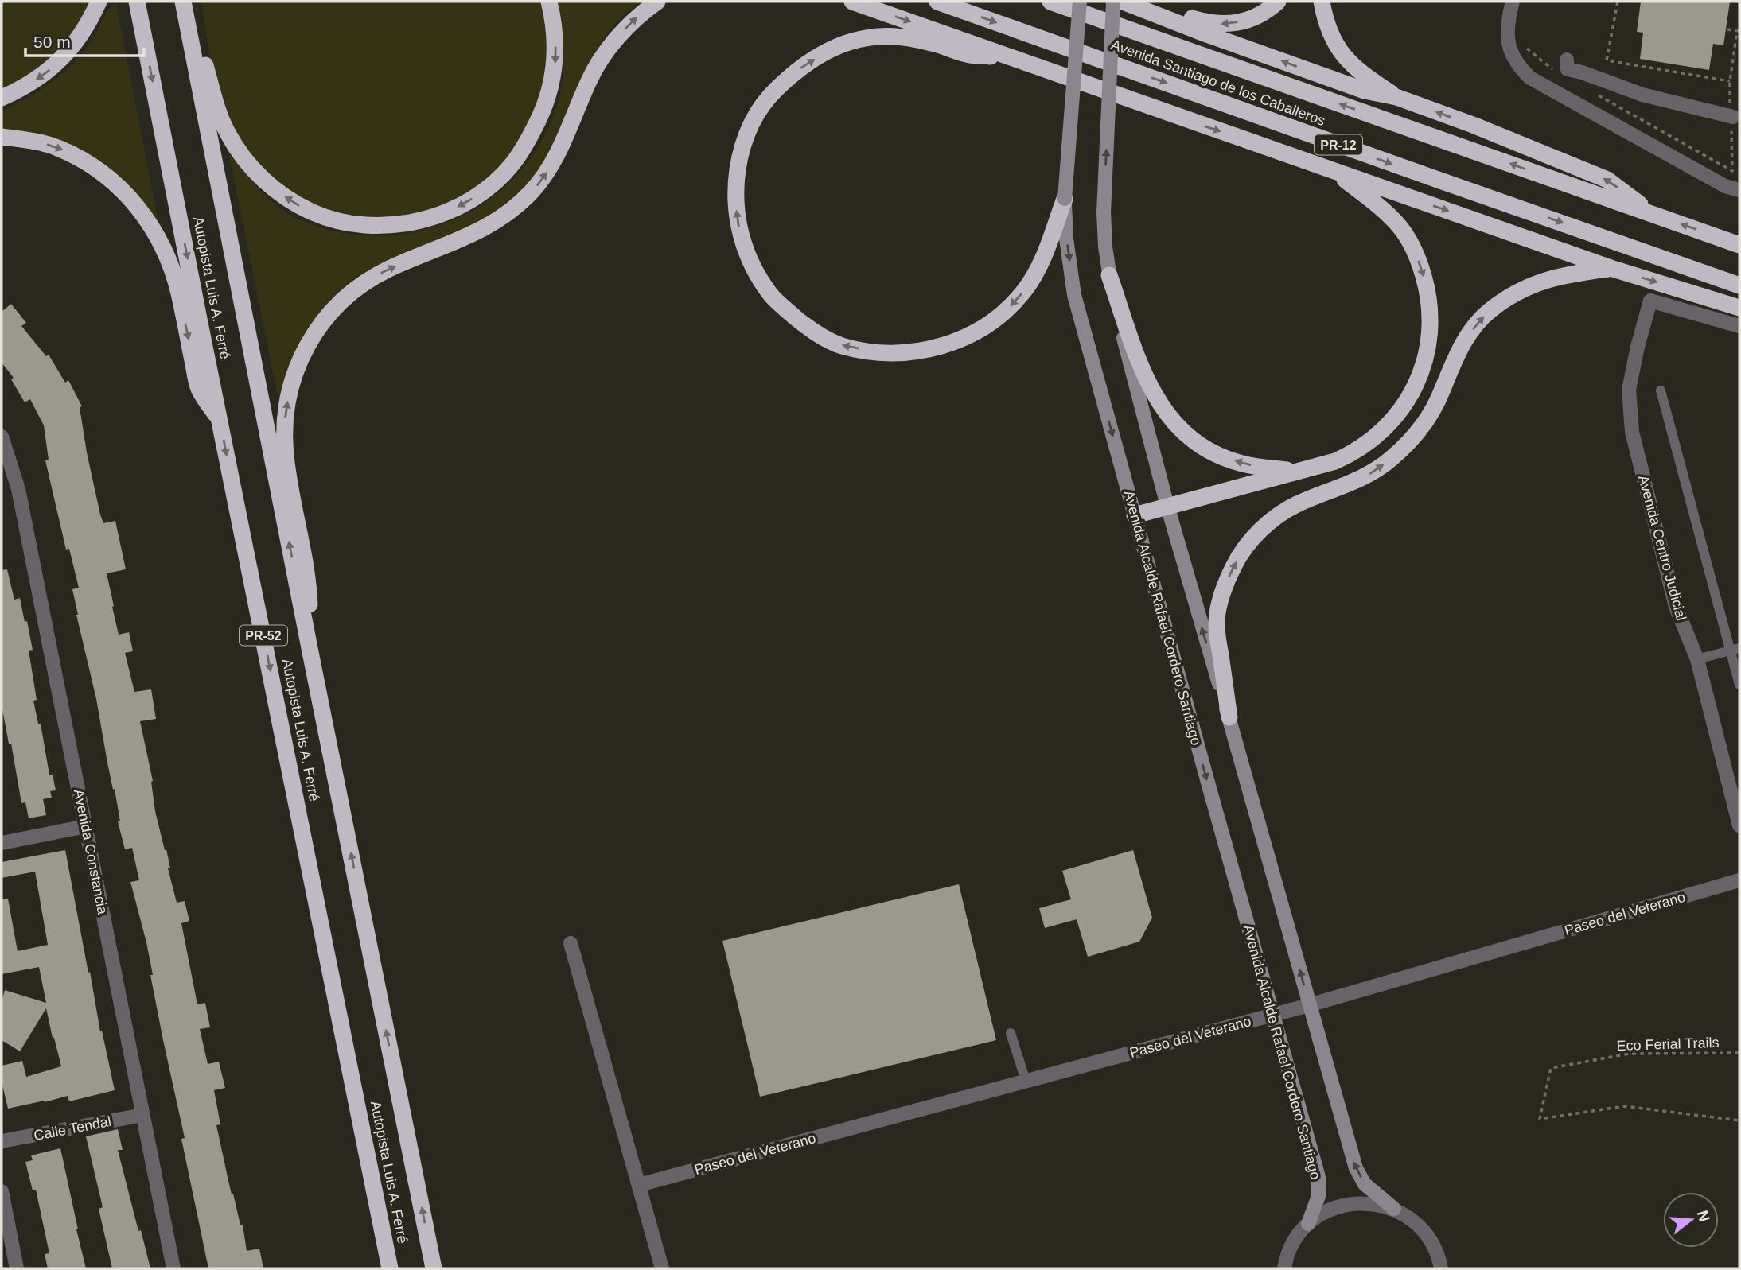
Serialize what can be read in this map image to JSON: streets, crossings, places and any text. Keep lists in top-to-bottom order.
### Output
{
  "streets": {
    "highway": [
      "Avenida Santiago de los Caballeros",
      "PR-12",
      "Autopista Luis A. Ferré",
      "PR-52"
    ],
    "street": [
      "Avenida Centro Judicial",
      "Avenida Alcalde Rafael Cordero Santiago",
      "Avenida Constancia",
      "Paseo del Veterano",
      "Calle Tendal"
    ],
    "path": ["Eco Ferial Trails"]
  },
  "crossings": [
    ["Avenida Alcalde Rafael Cordero Santiago", "Paseo del Veterano"],
    ["Avenida Constancia", "Calle Tendal"]
  ],
  "scale_bar": "50 m",
  "north": "right"
}
